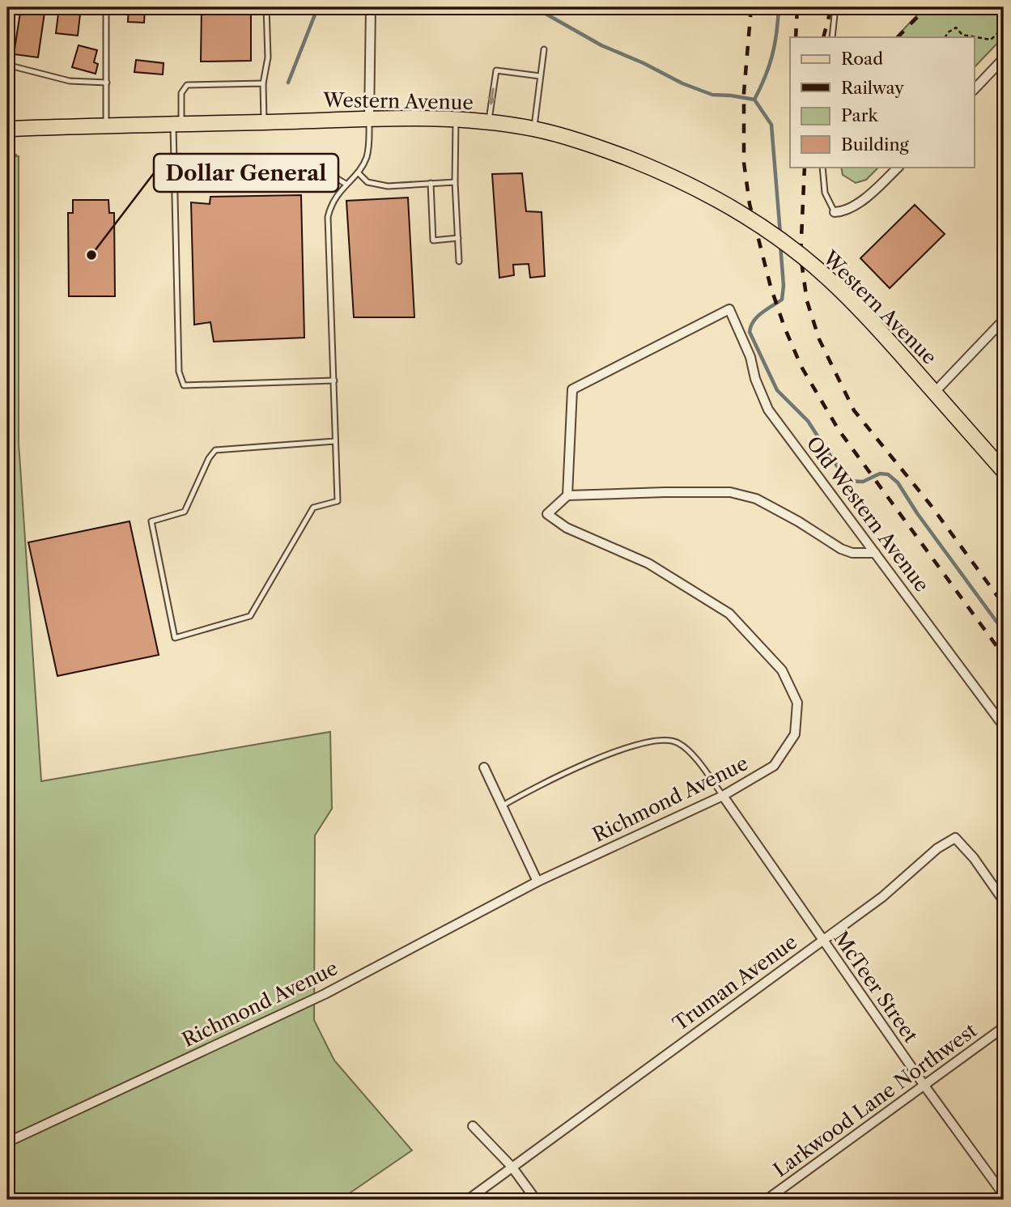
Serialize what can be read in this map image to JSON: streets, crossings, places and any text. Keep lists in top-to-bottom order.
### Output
{
  "streets": {
    "main road": ["Western Avenue"],
    "street": [
      "Old Western Avenue",
      "Richmond Avenue",
      "Truman Avenue",
      "McTeer Street",
      "Larkwood Lane Northwest"
    ]
  },
  "crossings": [
    ["Old Western Avenue", "Richmond Avenue"],
    ["Richmond Avenue", "McTeer Street"],
    ["Truman Avenue", "McTeer Street"],
    ["McTeer Street", "Larkwood Lane Northwest"]
  ],
  "places": ["Dollar General"],
  "legend": [
    "Road",
    "Railway",
    "Park",
    "Building"
  ]
}
